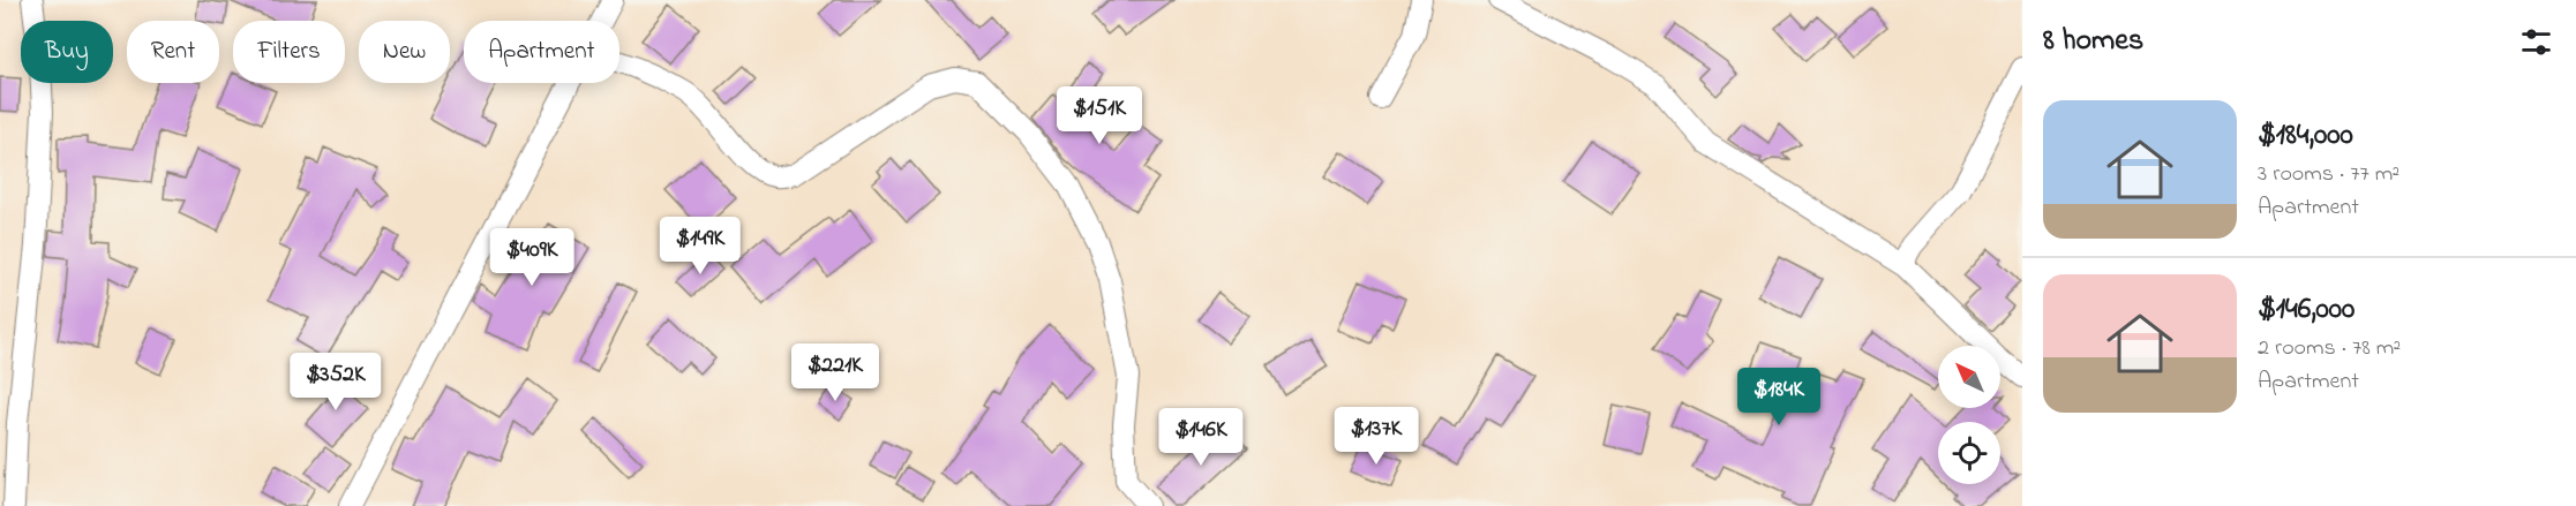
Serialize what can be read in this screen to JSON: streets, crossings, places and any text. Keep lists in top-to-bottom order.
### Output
{
  "north": "top left",
  "page": {
    "heading": "8 homes",
    "chip": [
      "Buy",
      "Rent",
      "Filters",
      "New",
      "Apartment"
    ],
    "list": [
      {
        "name": "$184,000",
        "note": "3 rooms · 77 m² · Apartment"
      },
      {
        "name": "$146,000",
        "note": "2 rooms · 78 m² · Apartment"
      }
    ],
    "price": [
      "$151K",
      "$149K",
      "$409K",
      "$221K",
      "$352K",
      "$184K",
      "$137K",
      "$146K"
    ]
  }
}
